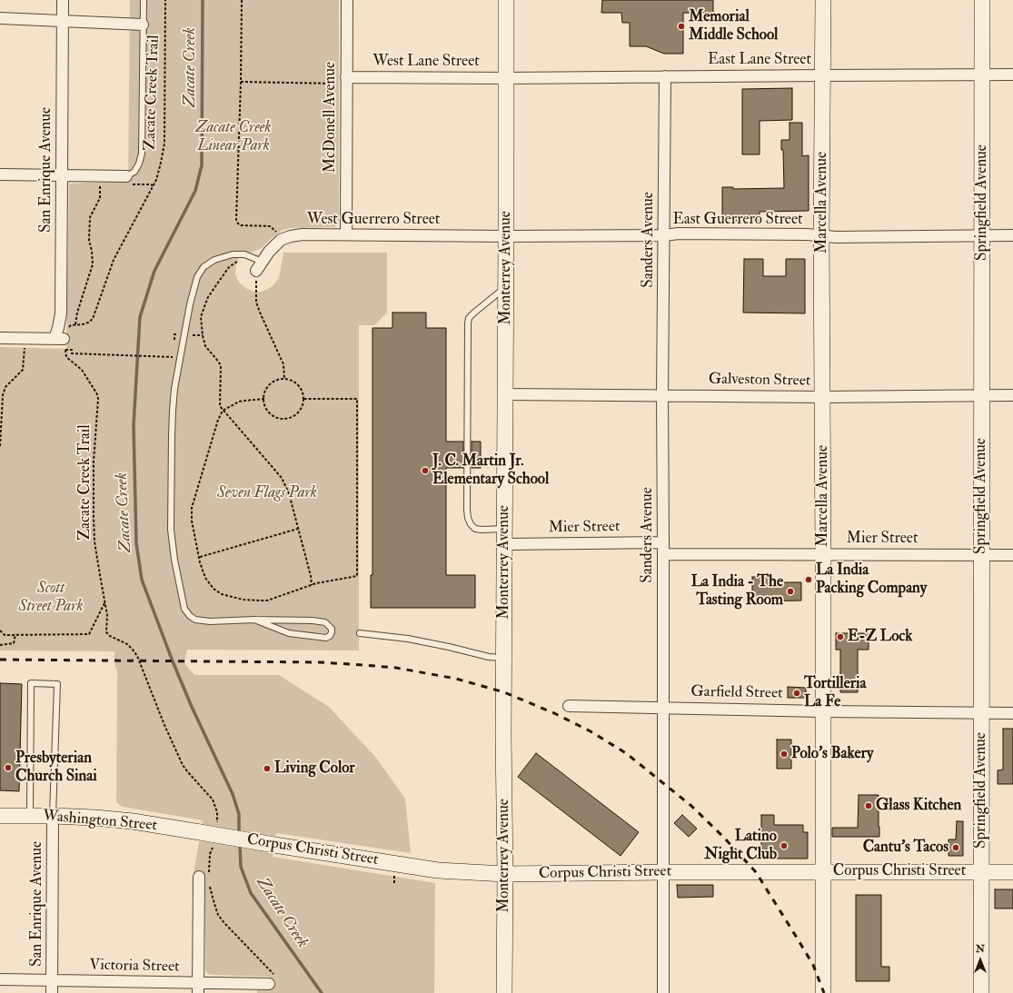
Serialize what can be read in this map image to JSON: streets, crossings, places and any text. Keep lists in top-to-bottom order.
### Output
{
  "streets": {
    "main road": [
      "Marcella Avenue",
      "Springfield Avenue",
      "Monterrey Avenue",
      "Washington Street",
      "Corpus Christi Street"
    ],
    "street": [
      "East Lane Street",
      "West Lane Street",
      "McDonell Avenue",
      "San Enrique Avenue",
      "West Guerrero Street",
      "East Guerrero Street",
      "Sanders Avenue",
      "Galveston Street",
      "Mier Street",
      "Garfield Street",
      "Victoria Street"
    ],
    "path": ["Zacate Creek Trail"]
  },
  "crossings": [
    ["East Lane Street", "West Lane Street"],
    ["East Lane Street", "Marcella Avenue"],
    ["East Lane Street", "Springfield Avenue"],
    ["East Lane Street", "Sanders Avenue"],
    ["East Lane Street", "Monterrey Avenue"],
    ["West Lane Street", "McDonell Avenue"],
    ["West Lane Street", "Monterrey Avenue"],
    ["Zacate Creek Trail", "San Enrique Avenue"],
    ["McDonell Avenue", "West Guerrero Street"],
    ["San Enrique Avenue", "Washington Street"],
    ["San Enrique Avenue", "Victoria Street"],
    ["Marcella Avenue", "East Guerrero Street"],
    ["Marcella Avenue", "Galveston Street"],
    ["Marcella Avenue", "Mier Street"],
    ["Marcella Avenue", "Garfield Street"],
    ["Marcella Avenue", "Corpus Christi Street"],
    ["Springfield Avenue", "East Guerrero Street"],
    ["Springfield Avenue", "Galveston Street"],
    ["Springfield Avenue", "Mier Street"],
    ["Springfield Avenue", "Garfield Street"],
    ["Springfield Avenue", "Corpus Christi Street"],
    ["West Guerrero Street", "East Guerrero Street"],
    ["West Guerrero Street", "Monterrey Avenue"],
    ["East Guerrero Street", "Sanders Avenue"],
    ["East Guerrero Street", "Monterrey Avenue"],
    ["Sanders Avenue", "Galveston Street"],
    ["Sanders Avenue", "Mier Street"],
    ["Sanders Avenue", "Garfield Street"],
    ["Sanders Avenue", "Corpus Christi Street"],
    ["Monterrey Avenue", "Galveston Street"],
    ["Monterrey Avenue", "Mier Street"],
    ["Monterrey Avenue", "Corpus Christi Street"],
    ["Washington Street", "Corpus Christi Street"]
  ],
  "water": ["Zacate Creek"],
  "parks": ["Zacate Creek Linear Park", "Seven Flags Park", "Scott Street Park"],
  "places": [
    "Memorial Middle School",
    "J. C. Martin Jr. Elementary School",
    "La India Packing Company",
    "La India - The Tasting Room",
    "E-Z Lock",
    "Tortilleria La Fe",
    "Polo's Bakery",
    "Presbyterian Church Sinai",
    "Living Color",
    "Glass Kitchen",
    "Latino Night Club",
    "Cantu's Tacos"
  ],
  "north": "top"
}
